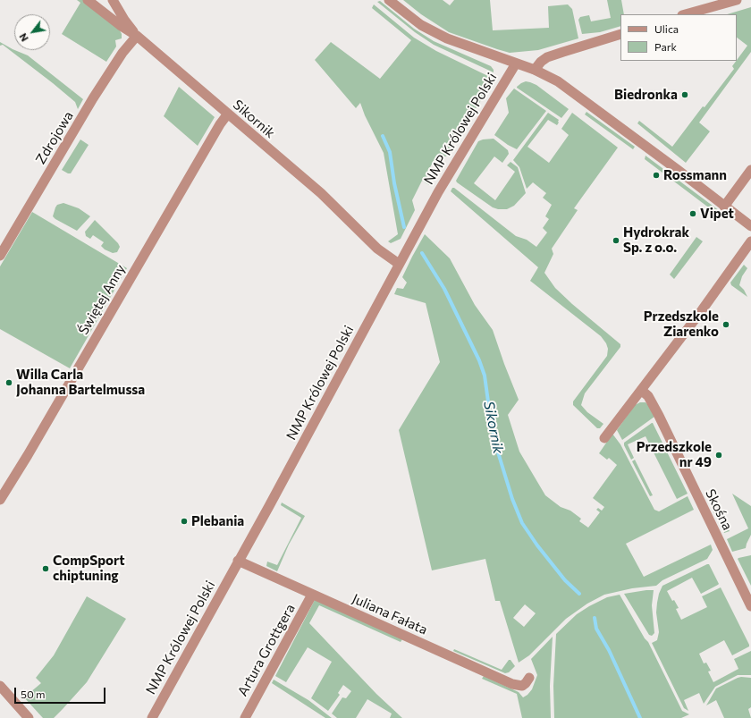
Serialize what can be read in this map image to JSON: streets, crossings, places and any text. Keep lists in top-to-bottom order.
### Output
{
  "streets": {
    "street": [
      "Sikornik",
      "NMP Królowej Polski",
      "Zdrojowa",
      "Świętej Anny",
      "Skośna",
      "Juliana Fałata",
      "Artura Grottgera"
    ]
  },
  "crossings": [
    ["Sikornik", "NMP Królowej Polski"],
    ["Sikornik", "Zdrojowa"],
    ["Sikornik", "Świętej Anny"],
    ["NMP Królowej Polski", "Juliana Fałata"],
    ["Juliana Fałata", "Artura Grottgera"]
  ],
  "water": ["Sikornik"],
  "places": [
    "Biedronka",
    "Rossmann",
    "Vipet",
    "Hydrokrak Sp. z o.o.",
    "Przedszkole Ziarenko",
    "Willa Carla Johanna Bartelmussa",
    "Przedszkole nr 49",
    "Plebania",
    "CompSport chiptuning"
  ],
  "legend": ["Ulica", "Park"],
  "scale_bar": "50 m",
  "north": "bottom left"
}
